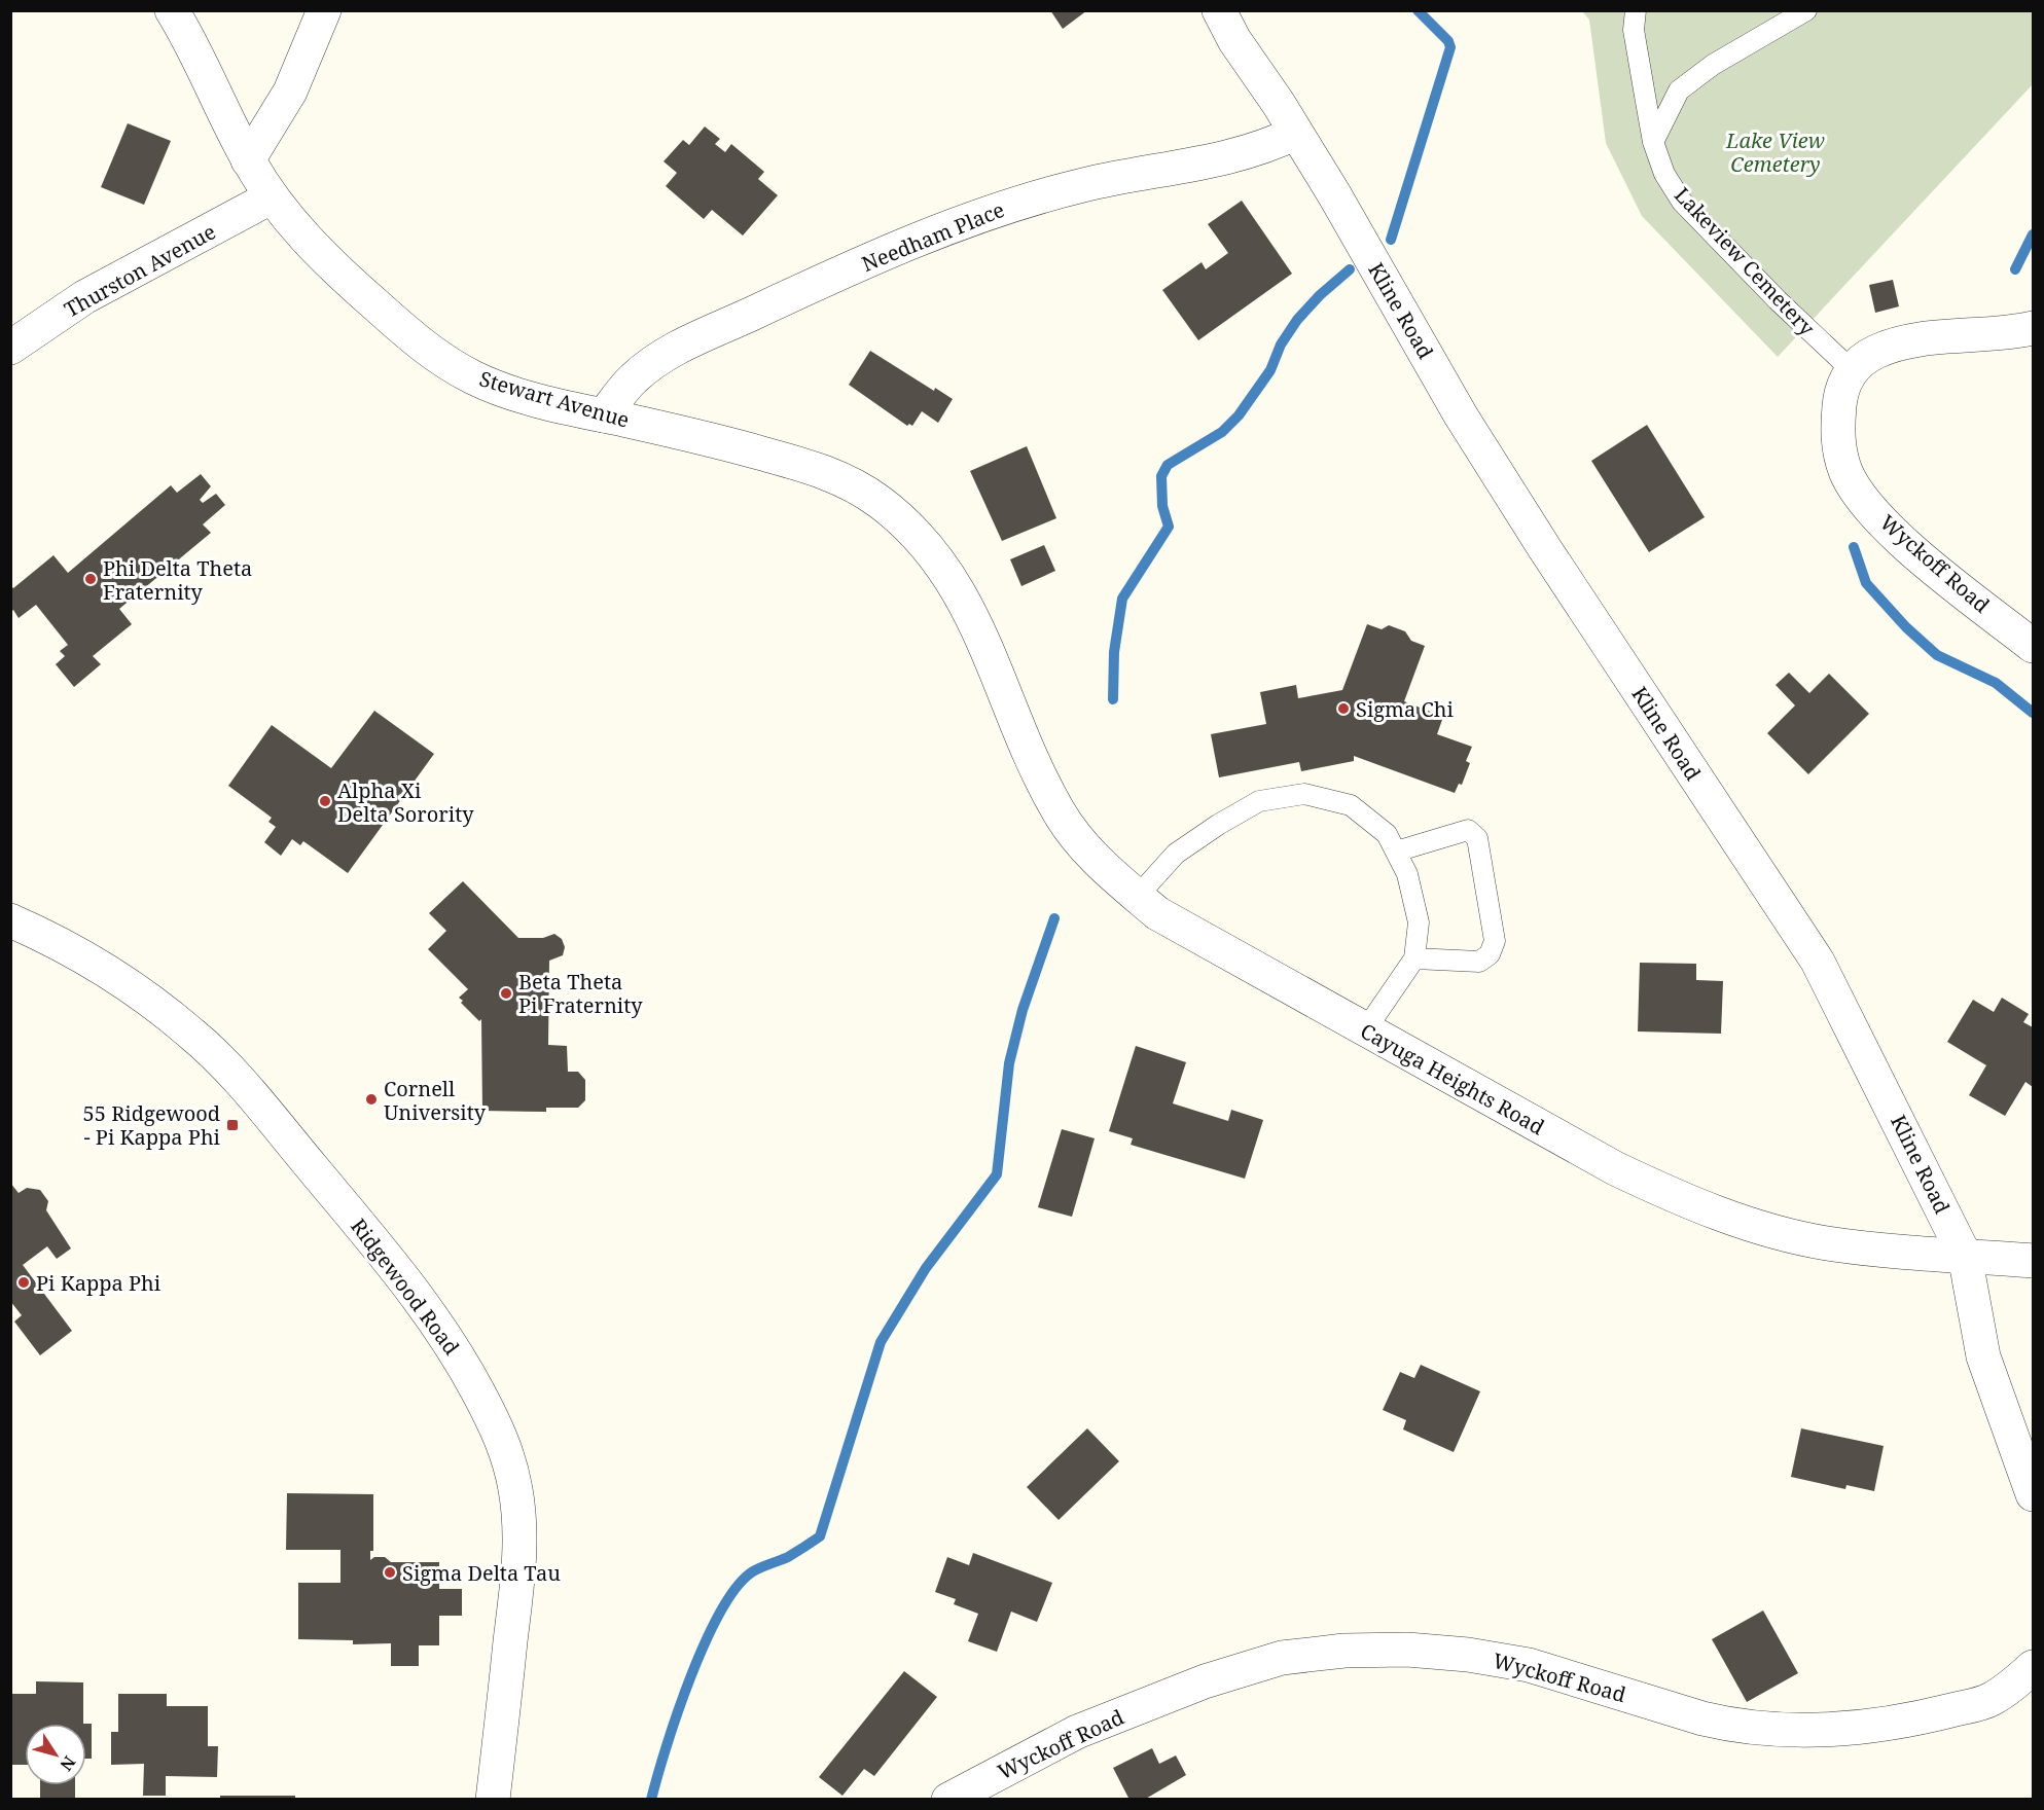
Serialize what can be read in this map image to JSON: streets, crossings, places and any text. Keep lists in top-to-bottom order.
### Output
{
  "streets": {
    "street": [
      "Needham Place",
      "Thurston Avenue",
      "Kline Road",
      "Stewart Avenue",
      "Wyckoff Road",
      "Cayuga Heights Road",
      "Ridgewood Road"
    ],
    "lane": ["Lakeview Cemetery"]
  },
  "crossings": [
    ["Needham Place", "Kline Road"],
    ["Needham Place", "Stewart Avenue"],
    ["Lakeview Cemetery", "Wyckoff Road"],
    ["Thurston Avenue", "Stewart Avenue"],
    ["Kline Road", "Cayuga Heights Road"],
    ["Stewart Avenue", "Cayuga Heights Road"]
  ],
  "parks": ["Lake View Cemetery"],
  "places": {
    "other": [
      "Phi Delta Theta Fraternity",
      "Sigma Chi",
      "Alpha Xi Delta Sorority",
      "Beta Theta Pi Fraternity",
      "Cornell University",
      "Pi Kappa Phi",
      "Sigma Delta Tau"
    ],
    "transit": ["55 Ridgewood - Pi Kappa Phi"]
  },
  "north": "bottom right"
}
